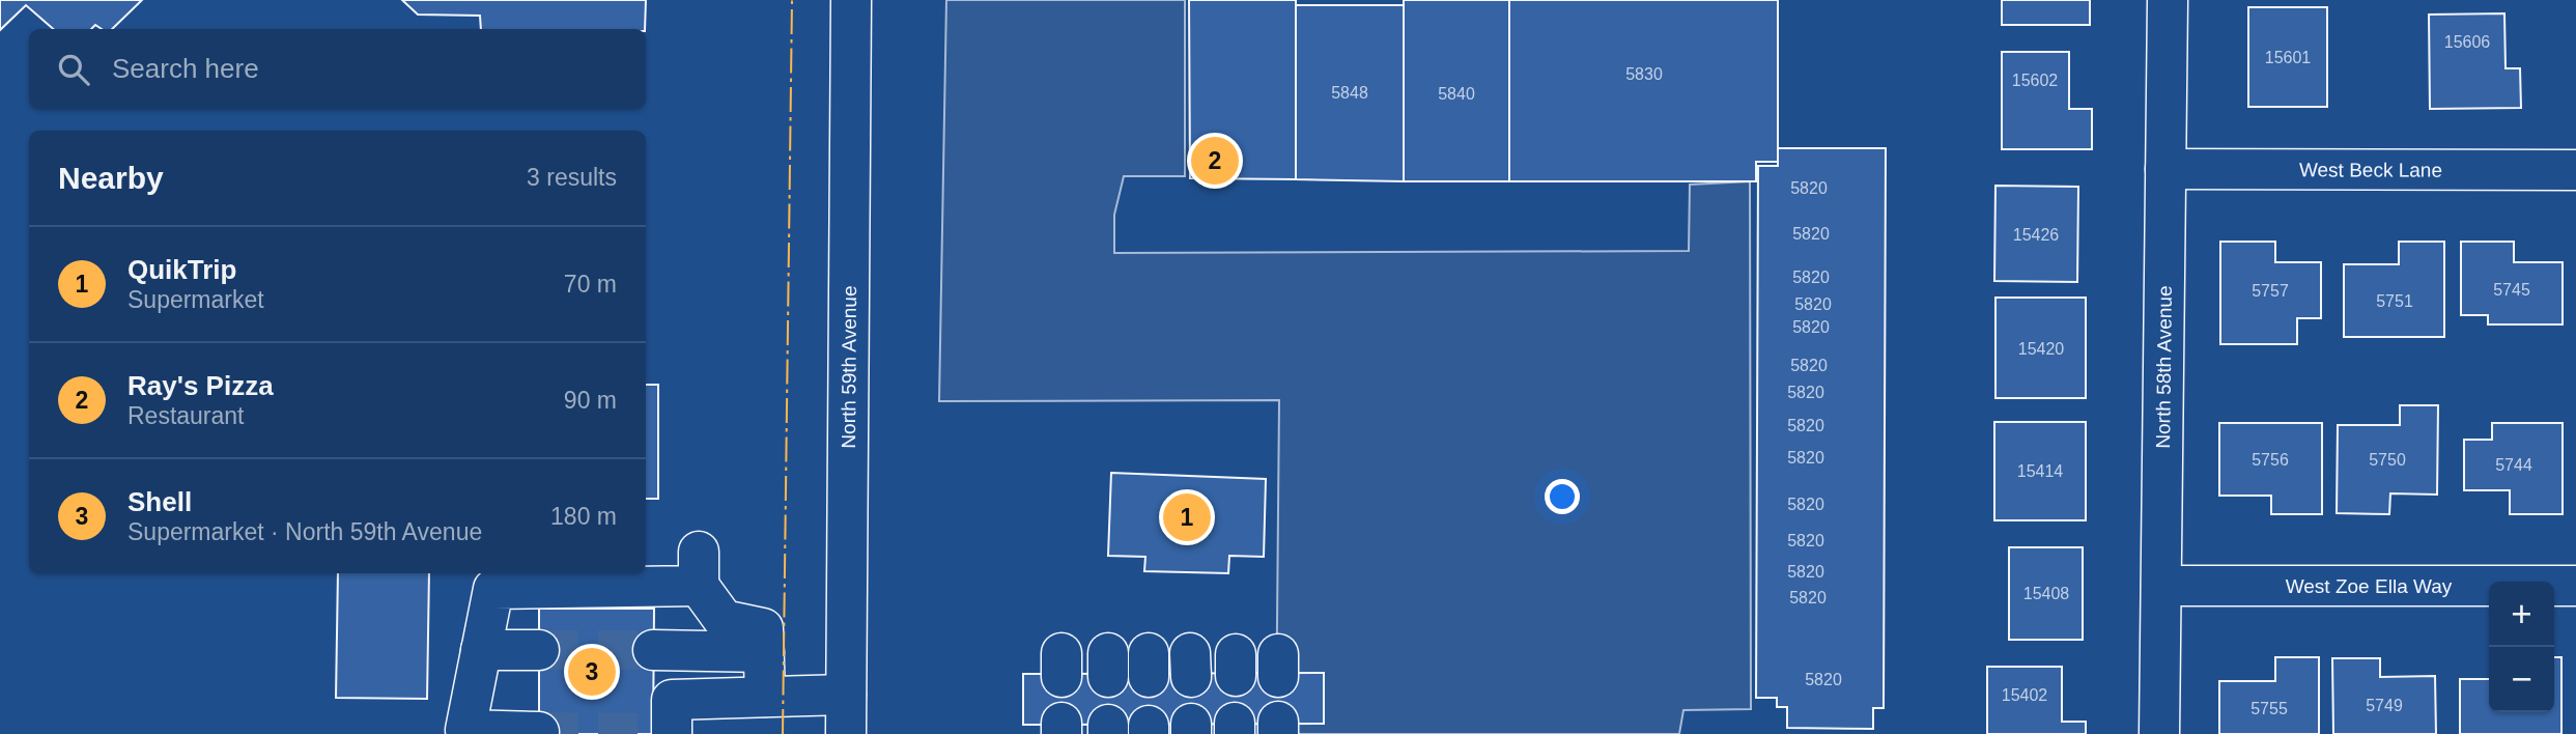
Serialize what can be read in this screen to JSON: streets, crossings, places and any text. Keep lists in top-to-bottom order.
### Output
{
  "streets": {
    "street": [
      "West Beck Lane",
      "North 59th Avenue",
      "North 58th Avenue",
      "West Zoe Ella Way"
    ]
  },
  "crossings": [
    ["West Beck Lane", "North 58th Avenue"],
    ["North 58th Avenue", "West Zoe Ella Way"]
  ],
  "house_numbers": [
    "15606",
    "15601",
    "5830",
    "15602",
    "5848",
    "5840",
    "5820",
    "5820",
    "15426",
    "5820",
    "5745",
    "5757",
    "5751",
    "5820",
    "5820",
    "15420",
    "5820",
    "5820",
    "5820",
    "5820",
    "5756",
    "5750",
    "5744",
    "15414",
    "5820",
    "5820",
    "5820",
    "15408",
    "5820",
    "5820",
    "15402",
    "5749",
    "5755"
  ],
  "page": {
    "search": "Search here",
    "heading": ["Nearby", "3 results"],
    "pins": ["2", "1", "3"],
    "list": [
      {
        "mark": "1",
        "name": "QuikTrip",
        "note": "Supermarket",
        "value": "70 m"
      },
      {
        "mark": "2",
        "name": "Ray's Pizza",
        "note": "Restaurant",
        "value": "90 m"
      },
      {
        "mark": "3",
        "name": "Shell",
        "note": "Supermarket · North 59th Avenue",
        "value": "180 m"
      }
    ],
    "map_buttons": ["+", "−"]
  }
}
